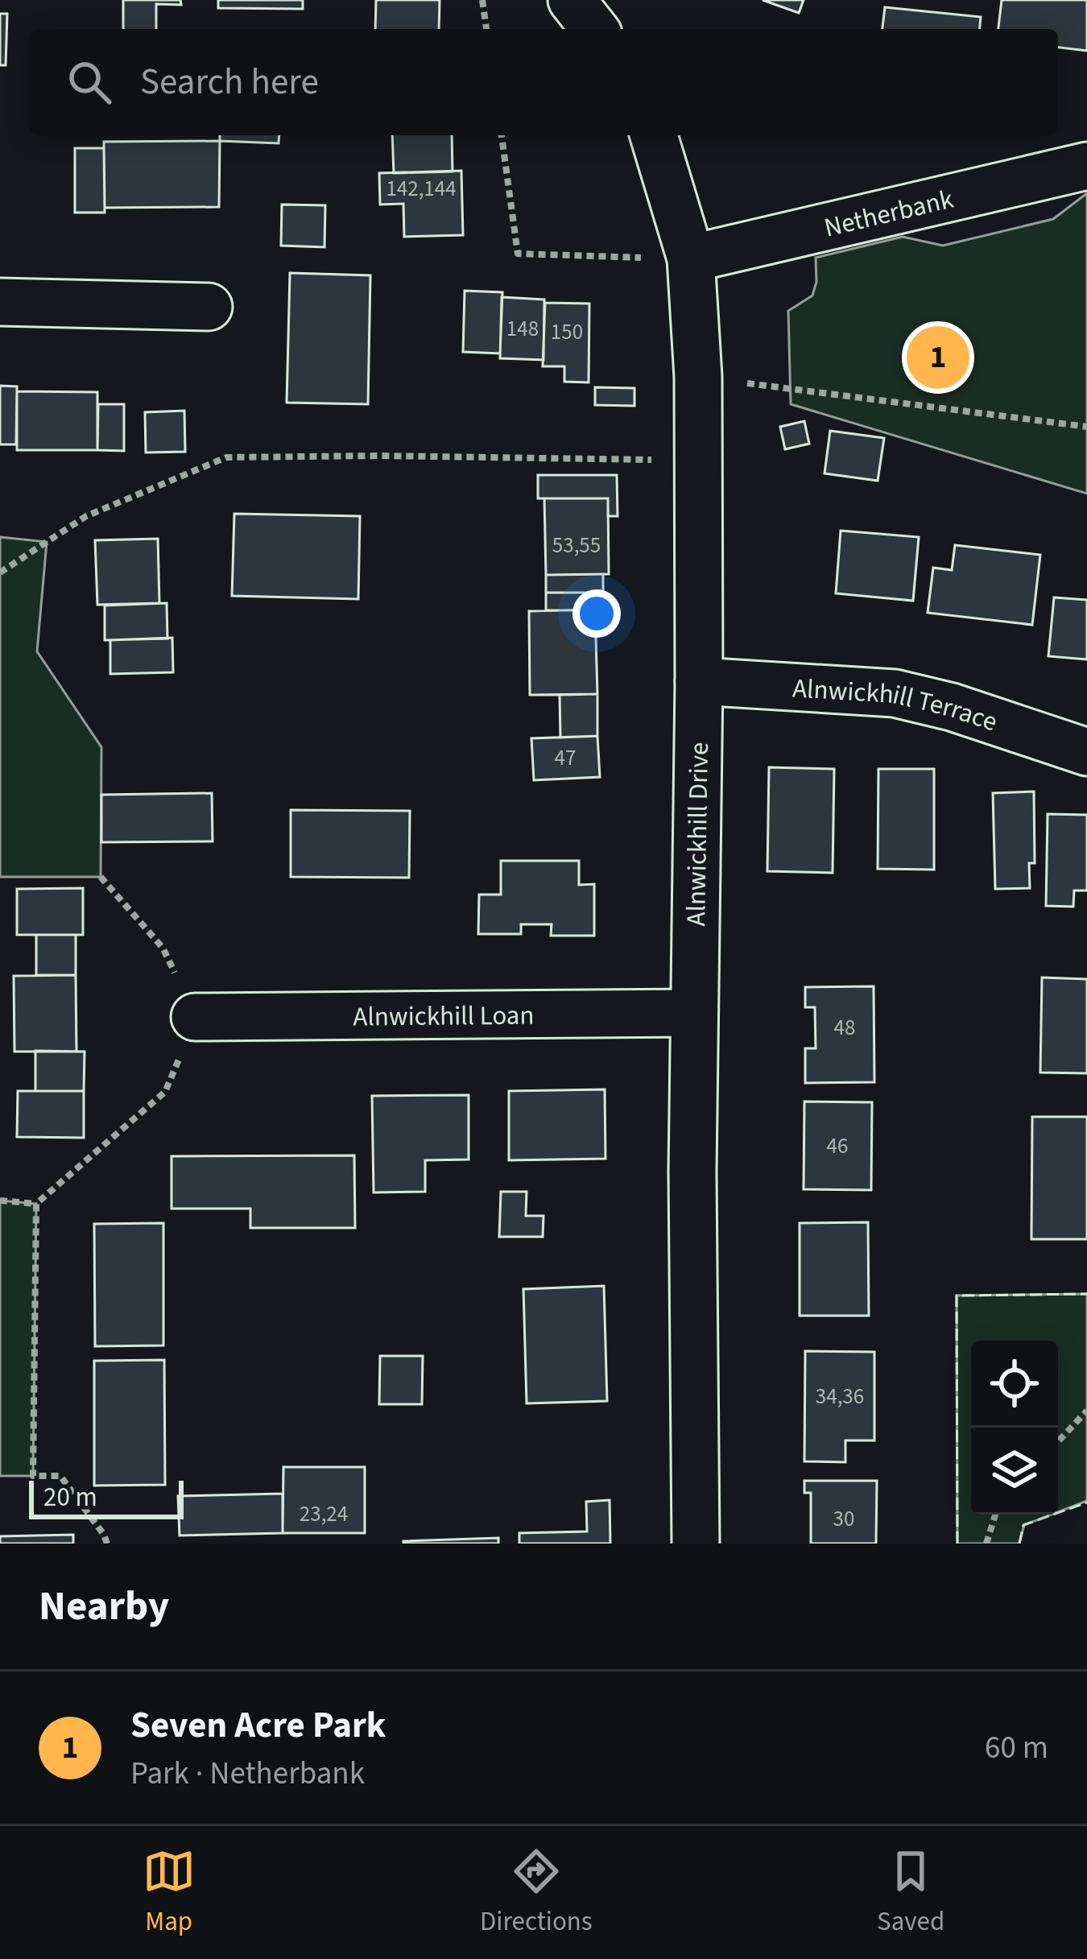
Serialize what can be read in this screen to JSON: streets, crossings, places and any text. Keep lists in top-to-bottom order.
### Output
{
  "streets": {
    "street": [
      "Netherbank",
      "Alnwickhill Terrace",
      "Alnwickhill Drive",
      "Alnwickhill Loan"
    ]
  },
  "crossings": [
    ["Netherbank", "Alnwickhill Drive"],
    ["Alnwickhill Terrace", "Alnwickhill Drive"],
    ["Alnwickhill Drive", "Alnwickhill Loan"]
  ],
  "house_numbers": [
    "142,144",
    "148",
    "150",
    "53,55",
    "47",
    "48",
    "46",
    "34,36",
    "23,24",
    "30"
  ],
  "scale_bar": "20 m",
  "page": {
    "search": "Search here",
    "pins": "1",
    "scale": "20 m",
    "heading": "Nearby",
    "list": [
      {
        "mark": "1",
        "name": "Seven Acre Park",
        "note": "Park · Netherbank",
        "value": "60 m"
      }
    ],
    "nav": ["Map", "Directions", "Saved"]
  }
}
